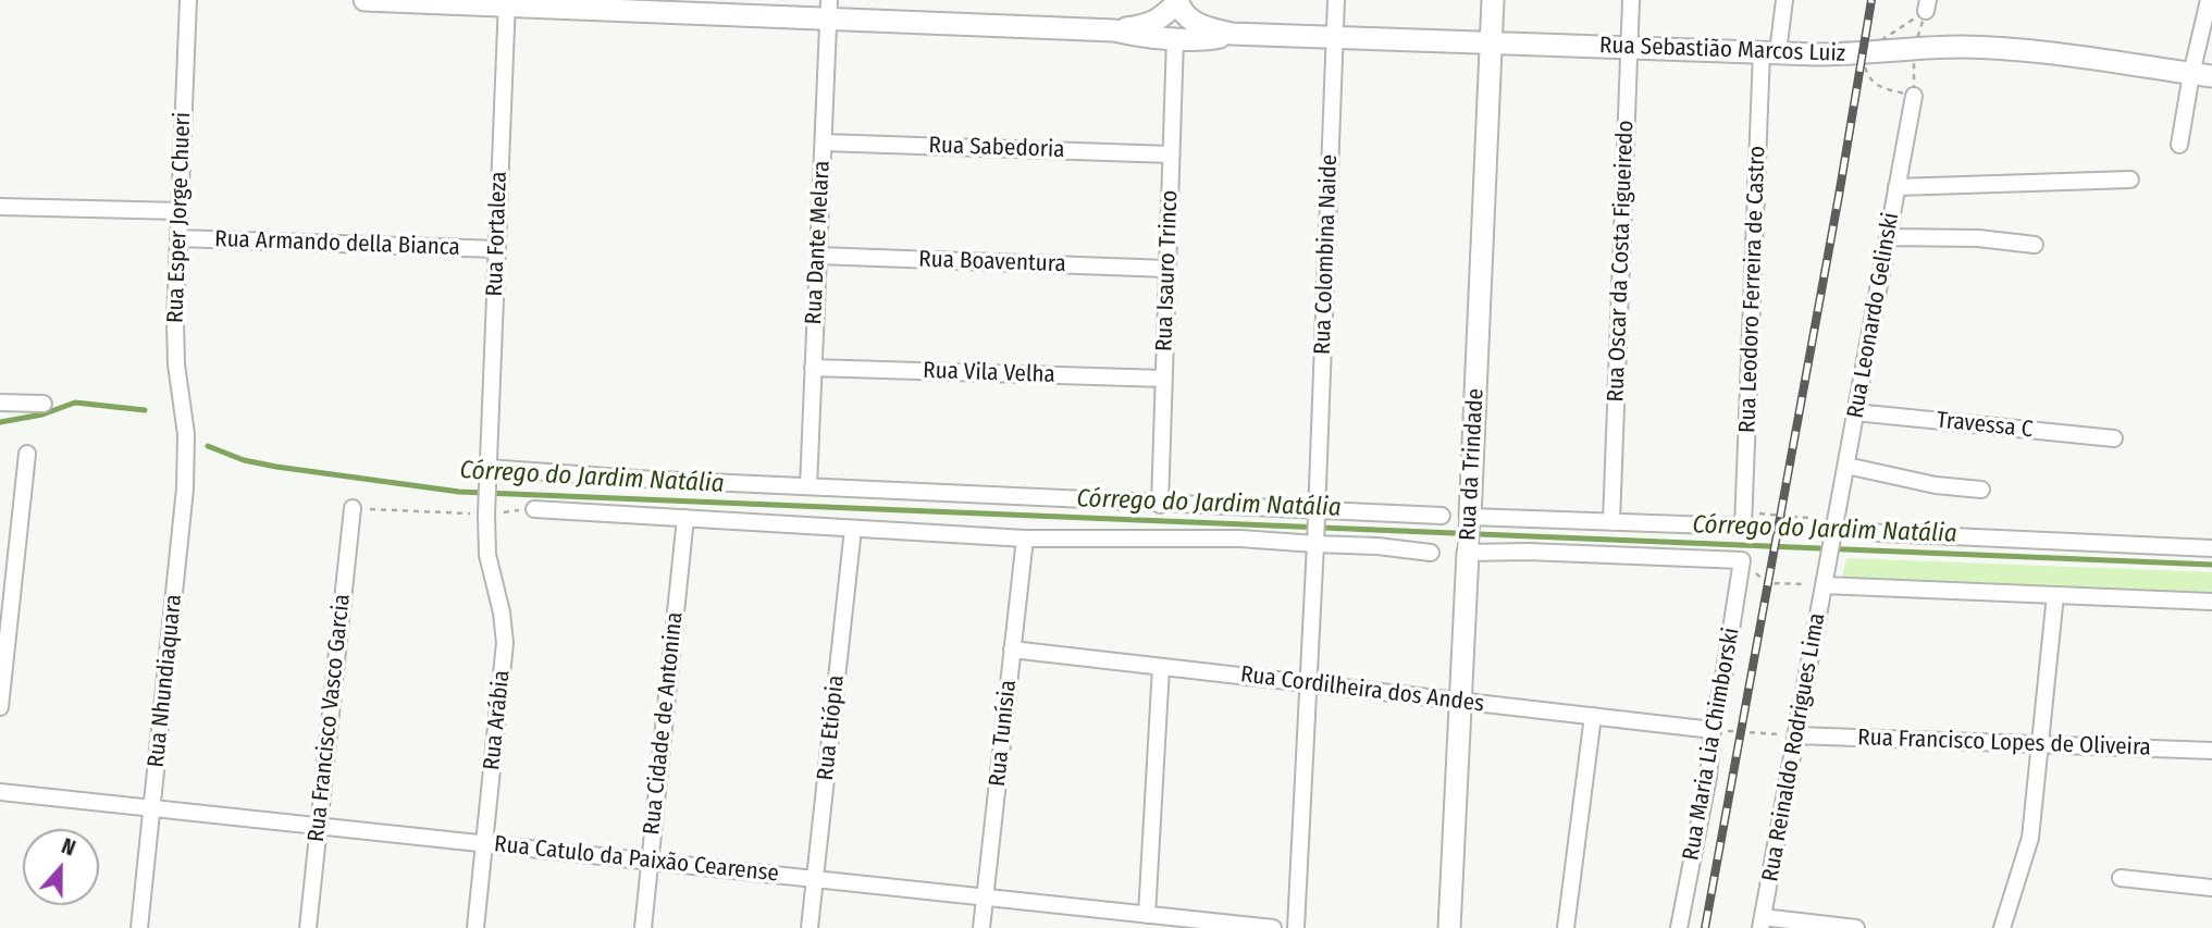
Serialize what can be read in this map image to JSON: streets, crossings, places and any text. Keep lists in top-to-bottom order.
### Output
{
  "streets": {
    "main road": ["Rua Sebastião Marcos Luiz", "Rua da Trindade"],
    "street": [
      "Rua Sabedoria",
      "Rua Esper Jorge Chueri",
      "Rua Fortaleza",
      "Rua Dante Melara",
      "Rua Armando della Bianca",
      "Rua Colombina Naide",
      "Rua Oscar da Costa Figueiredo",
      "Rua Boaventura",
      "Rua Isauro Trinco",
      "Rua Leodoro Ferreira de Castro",
      "Rua Leonardo Gelinski",
      "Rua Vila Velha",
      "Travessa C",
      "Rua Nhundiaquara",
      "Rua Cordilheira dos Andes",
      "Rua Francisco Vasco Garcia",
      "Rua Arábia",
      "Rua Cidade de Antonina",
      "Rua Etiópia",
      "Rua Tunísia",
      "Rua Francisco Lopes de Oliveira",
      "Rua Maria Lia Chimborski",
      "Rua Reinaldo Rodrigues Lima",
      "Rua Catulo da Paixão Cearense"
    ]
  },
  "crossings": [
    ["Rua Sebastião Marcos Luiz", "Rua Fortaleza"],
    ["Rua Sebastião Marcos Luiz", "Rua Dante Melara"],
    ["Rua Sebastião Marcos Luiz", "Rua Colombina Naide"],
    ["Rua Sebastião Marcos Luiz", "Rua Oscar da Costa Figueiredo"],
    ["Rua Sebastião Marcos Luiz", "Rua Isauro Trinco"],
    ["Rua Sebastião Marcos Luiz", "Rua Leodoro Ferreira de Castro"],
    ["Rua Sebastião Marcos Luiz", "Rua da Trindade"],
    ["Rua Sabedoria", "Rua Dante Melara"],
    ["Rua Sabedoria", "Rua Isauro Trinco"],
    ["Rua Esper Jorge Chueri", "Rua Armando della Bianca"],
    ["Rua Esper Jorge Chueri", "Rua Nhundiaquara"],
    ["Rua Fortaleza", "Rua Armando della Bianca"],
    ["Rua Fortaleza", "Rua Arábia"],
    ["Rua Dante Melara", "Rua Boaventura"],
    ["Rua Dante Melara", "Rua Vila Velha"],
    ["Rua Colombina Naide", "Rua Cordilheira dos Andes"],
    ["Rua Boaventura", "Rua Isauro Trinco"],
    ["Rua Isauro Trinco", "Rua Vila Velha"],
    ["Rua Leonardo Gelinski", "Travessa C"],
    ["Rua Leonardo Gelinski", "Rua Reinaldo Rodrigues Lima"],
    ["Rua da Trindade", "Rua Cordilheira dos Andes"],
    ["Rua Nhundiaquara", "Rua Catulo da Paixão Cearense"],
    ["Rua Cordilheira dos Andes", "Rua Tunísia"],
    ["Rua Cordilheira dos Andes", "Rua Maria Lia Chimborski"],
    ["Rua Francisco Vasco Garcia", "Rua Catulo da Paixão Cearense"],
    ["Rua Arábia", "Rua Catulo da Paixão Cearense"],
    ["Rua Cidade de Antonina", "Rua Catulo da Paixão Cearense"],
    ["Rua Etiópia", "Rua Catulo da Paixão Cearense"],
    ["Rua Tunísia", "Rua Catulo da Paixão Cearense"],
    ["Rua Francisco Lopes de Oliveira", "Rua Reinaldo Rodrigues Lima"]
  ],
  "water": ["Córrego do Jardim Natália"],
  "north": "top"
}
